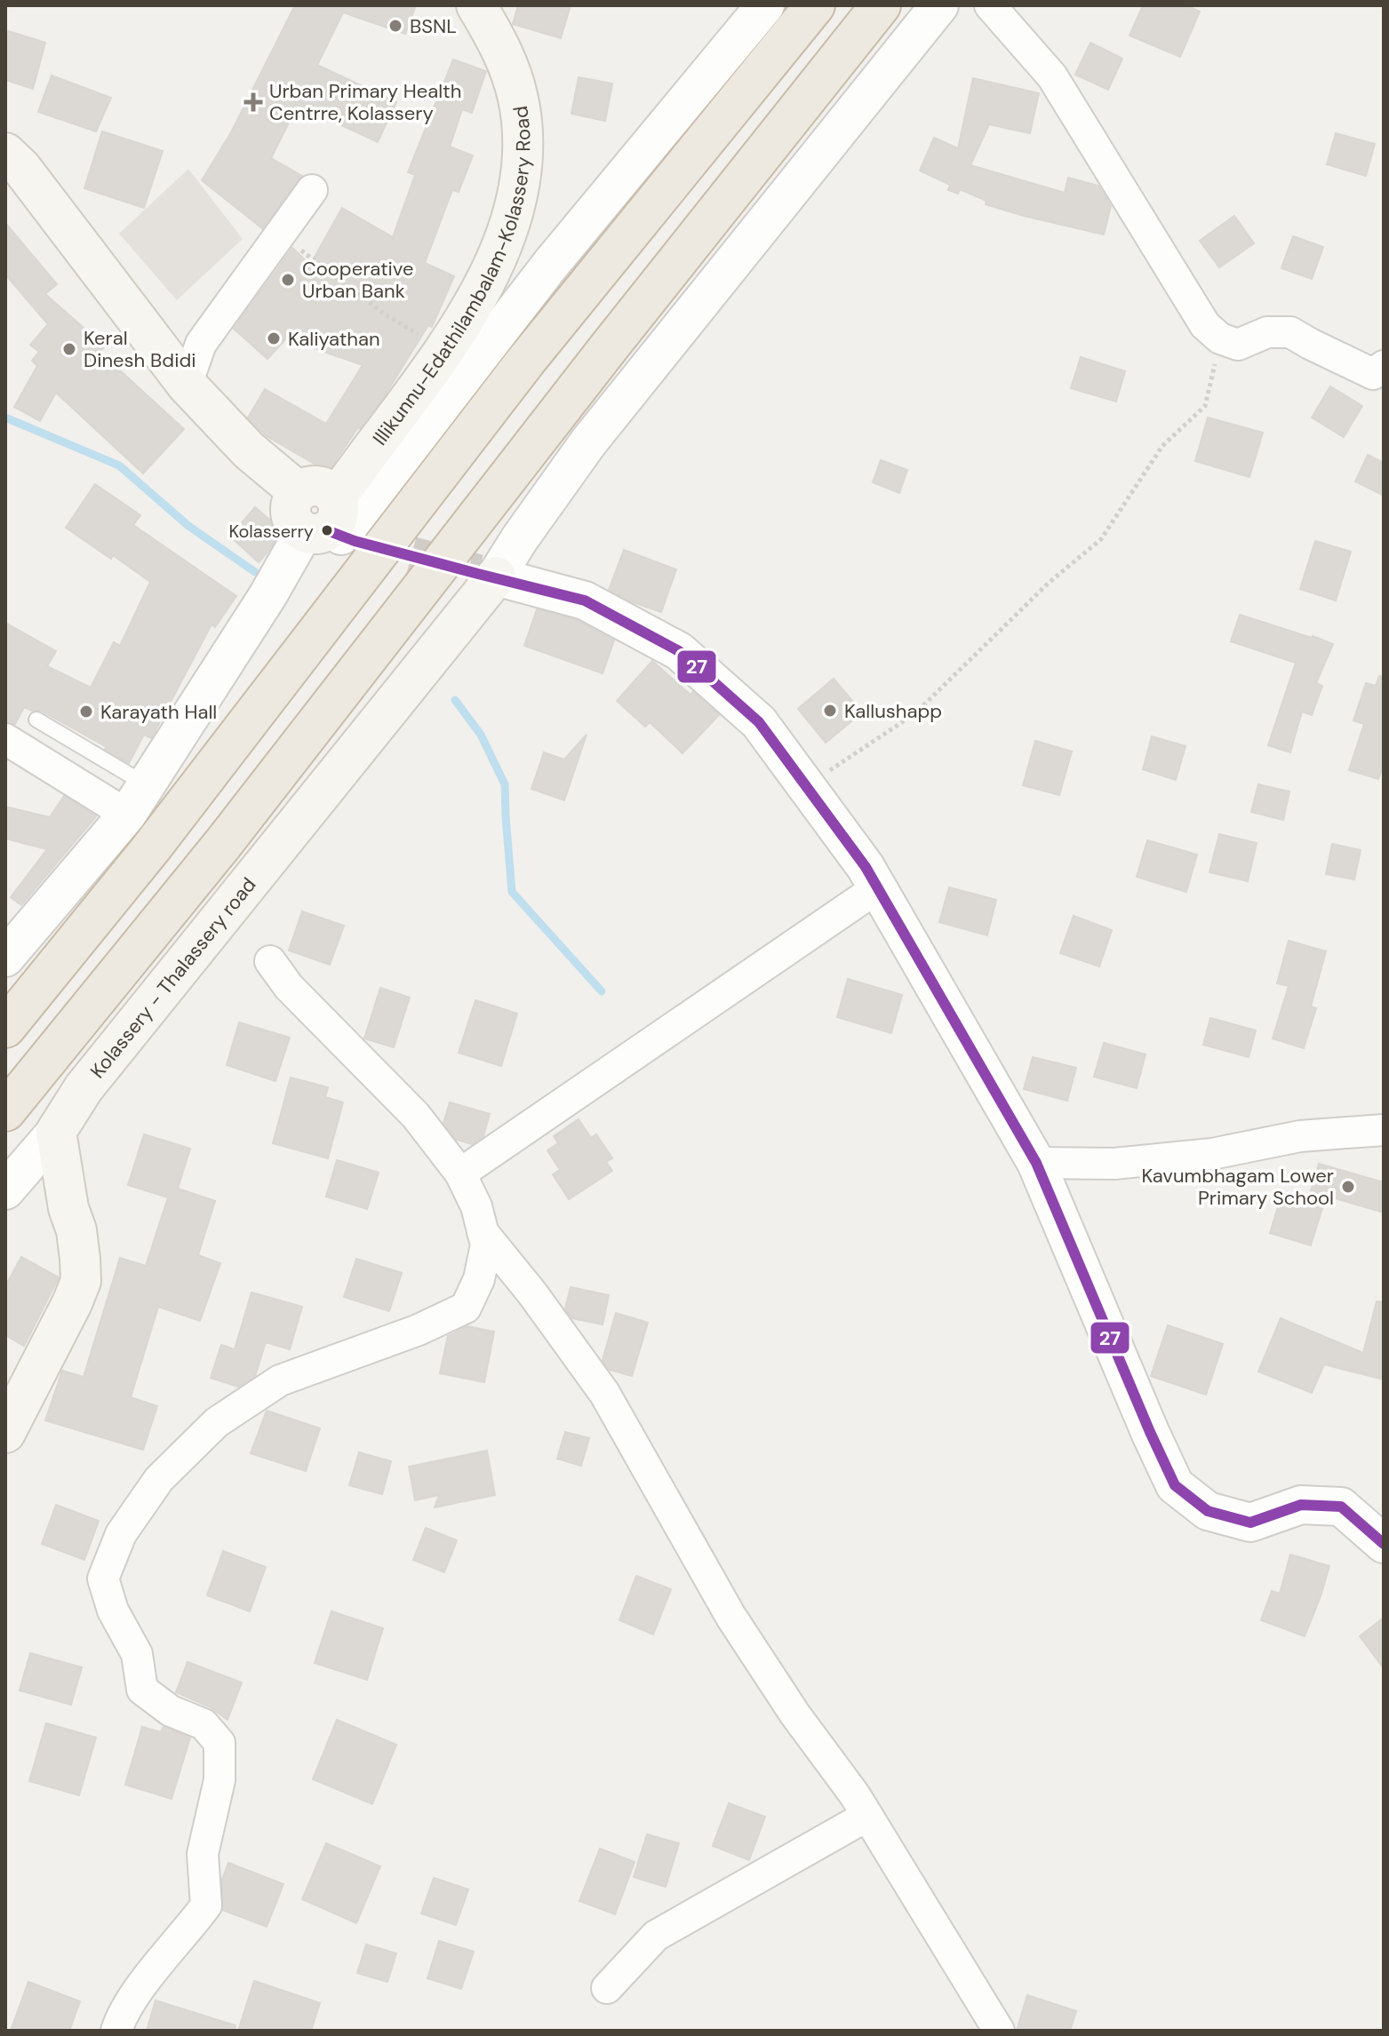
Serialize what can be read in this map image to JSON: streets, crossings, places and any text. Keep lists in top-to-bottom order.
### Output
{
  "streets": {
    "main road": ["Illikunnu-Edathilambalam-Kolassery Road", "Kolassery - Thalassery road"]
  },
  "places": {
    "other": [
      "BSNL",
      "Cooperative Urban Bank",
      "Kaliyathan",
      "Keral Dinesh Bdidi",
      "Kolasserry",
      "Kallushapp",
      "Karayath Hall",
      "Kavumbhagam Lower Primary School"
    ],
    "health": ["Urban Primary Health Centrre, Kolassery"]
  },
  "lines": ["transit line 27"]
}
